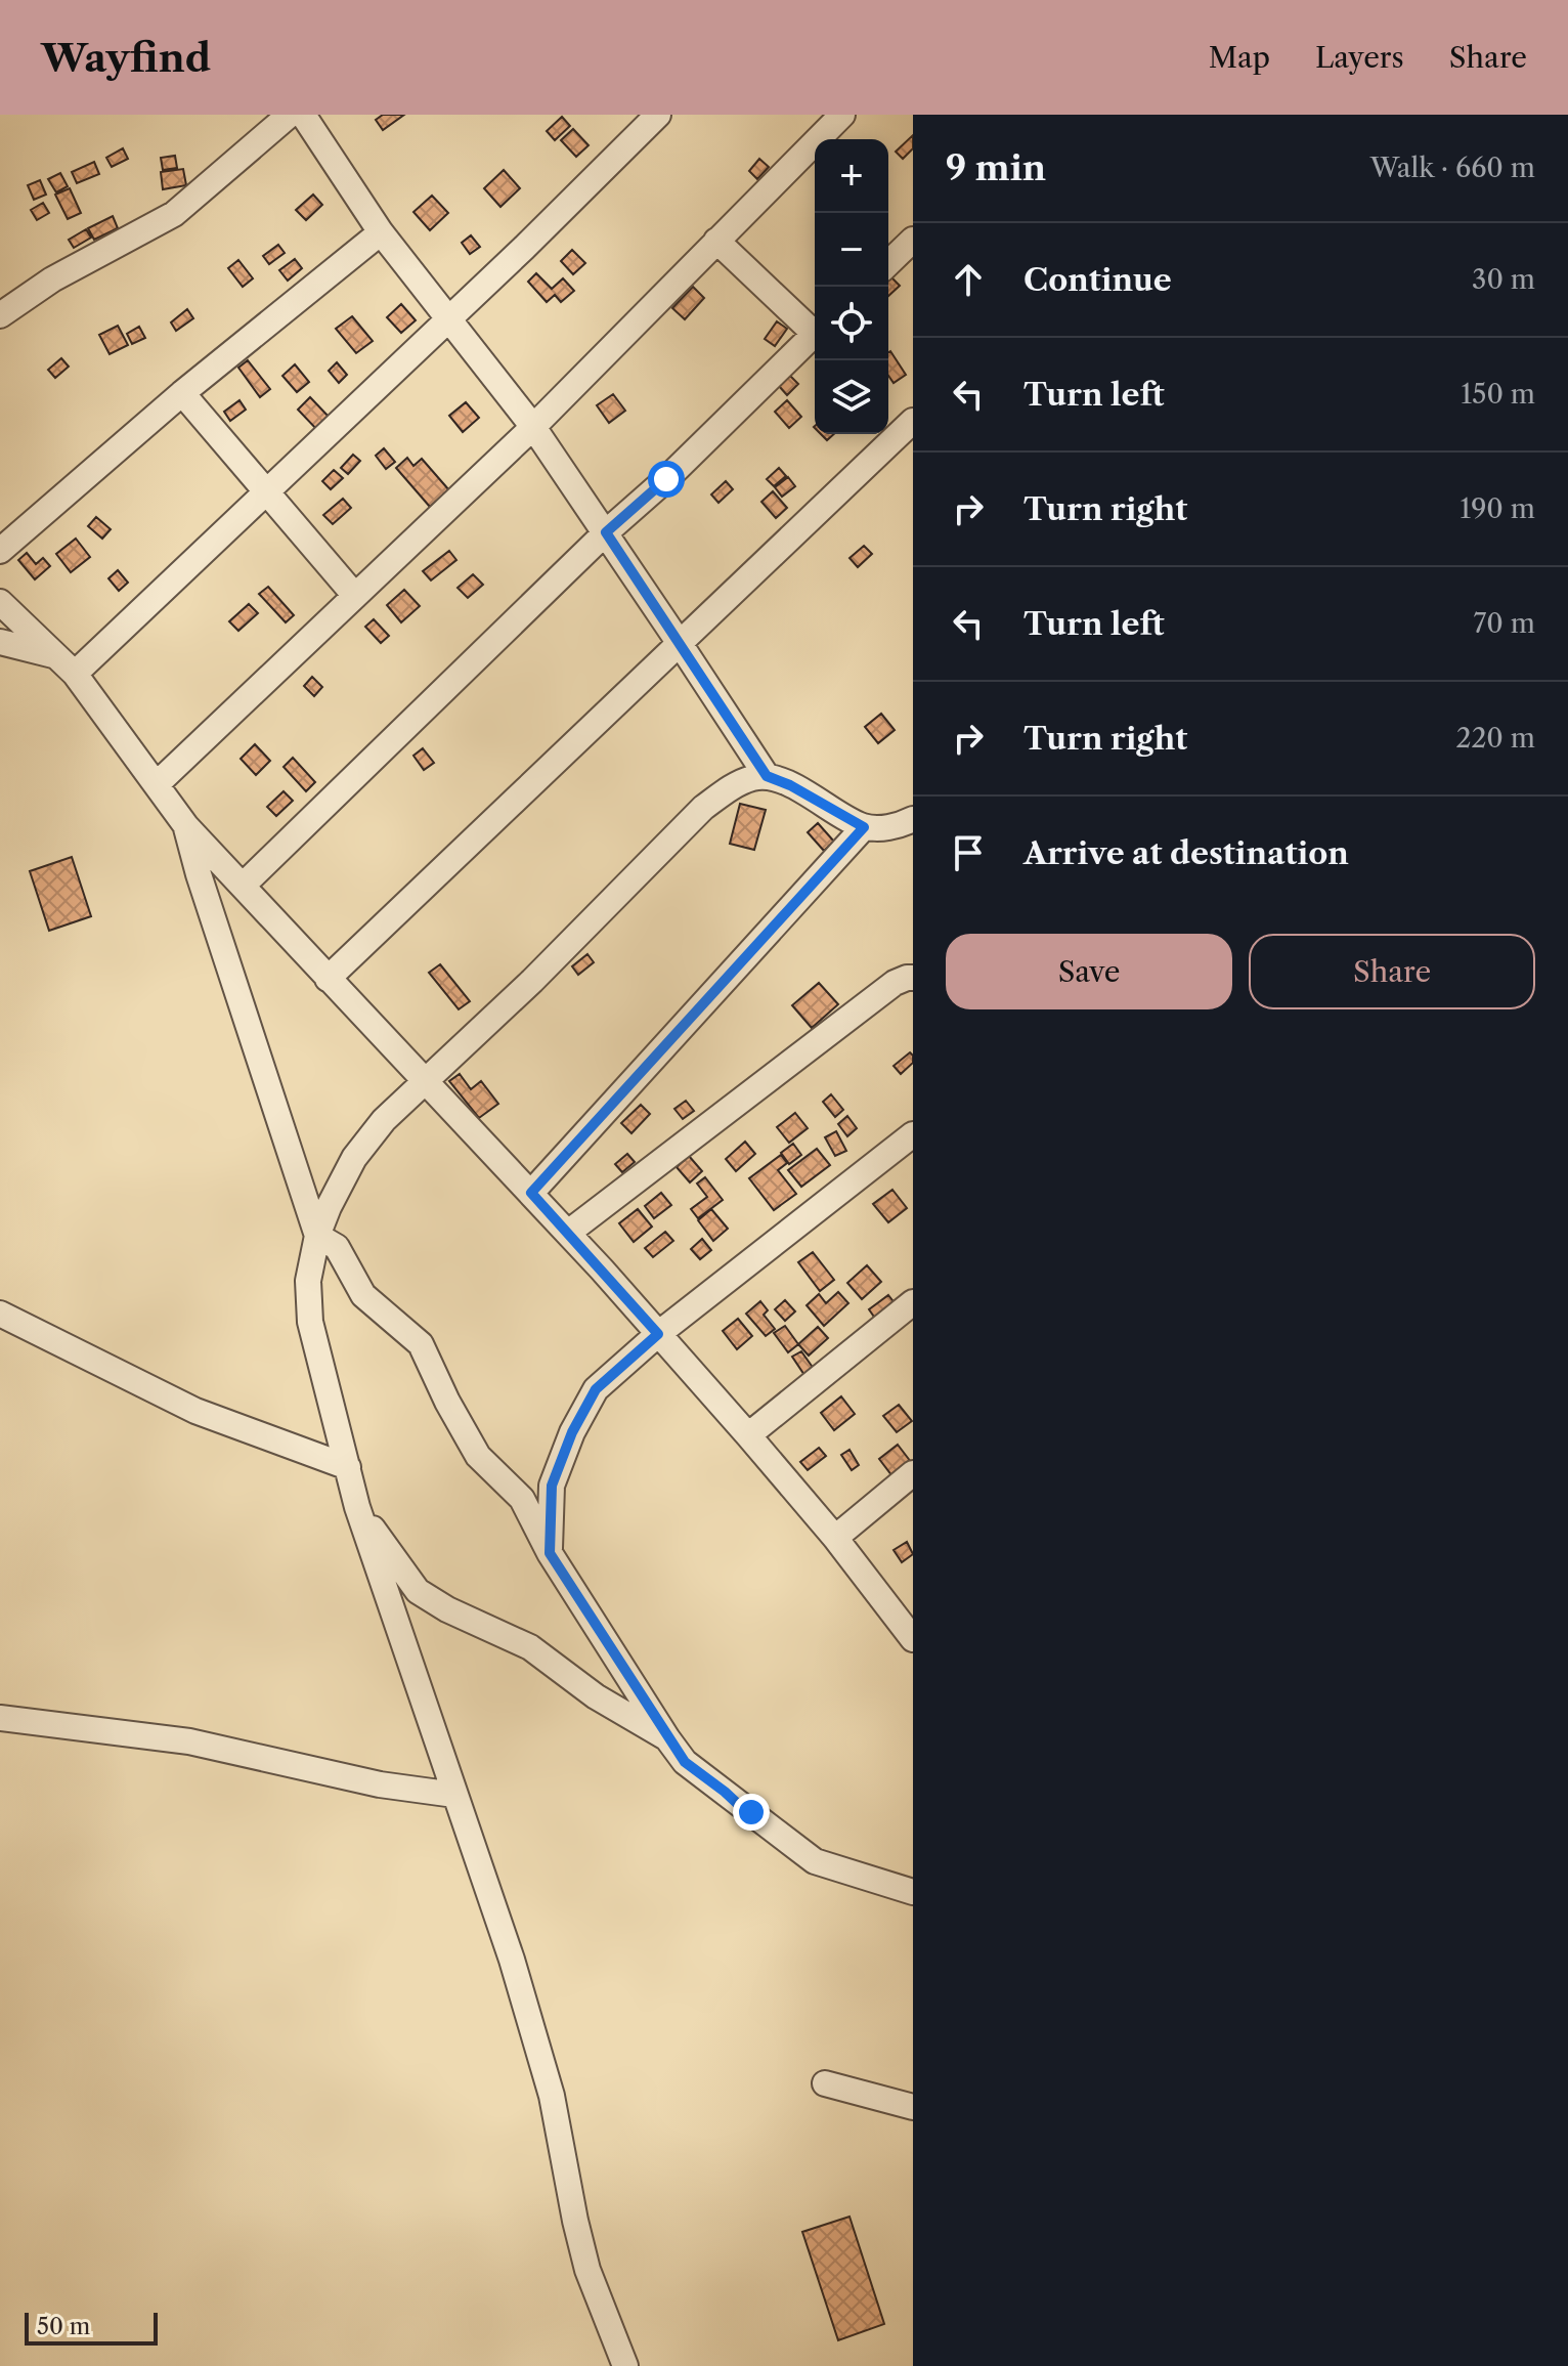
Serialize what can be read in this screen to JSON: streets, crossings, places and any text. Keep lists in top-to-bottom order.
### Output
{
  "scale_bar": "50 m",
  "page": {
    "header": "Wayfind",
    "nav": ["Map", "Layers", "Share"],
    "heading": ["9 min", "Walk · 660 m"],
    "map_buttons": ["+", "−"],
    "list": [
      ["Continue", "30 m"],
      ["Turn left", "150 m"],
      ["Turn right", "190 m"],
      ["Turn left", "70 m"],
      ["Turn right", "220 m"],
      "Arrive at destination"
    ],
    "buttons": ["Save", "Share"],
    "scale": "50 m"
  }
}
